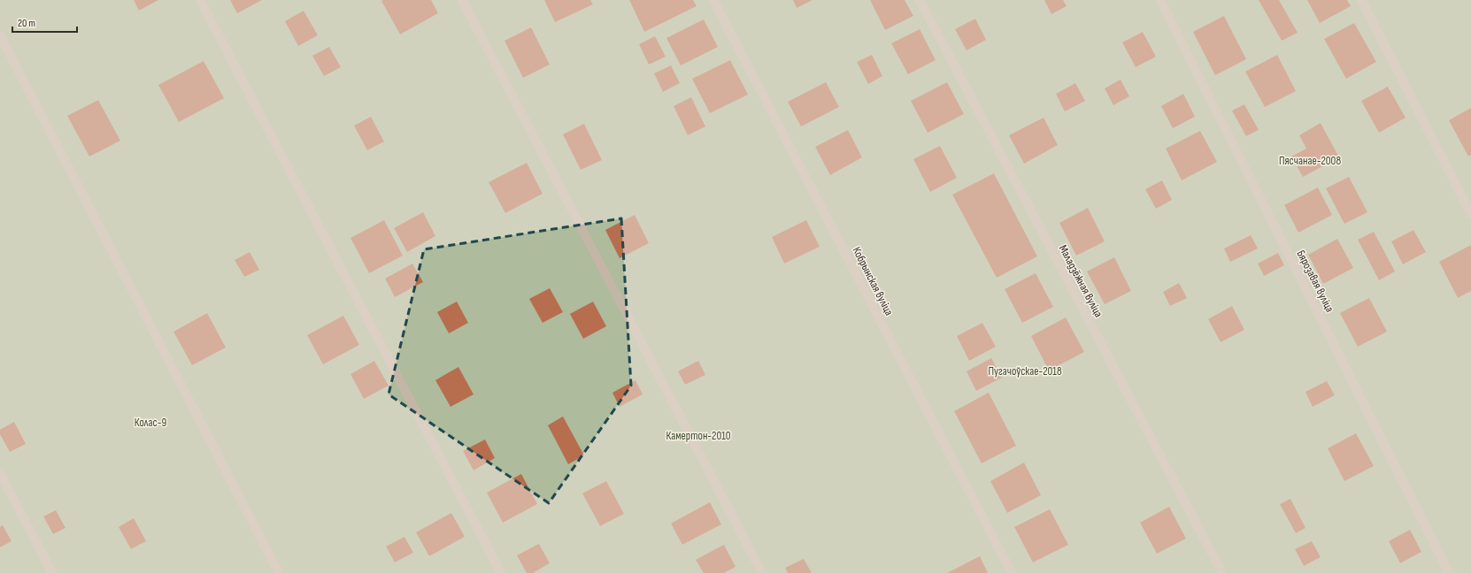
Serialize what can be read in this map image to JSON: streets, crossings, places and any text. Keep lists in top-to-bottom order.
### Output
{
  "streets": {
    "lane": ["Кобрынская вуліца", "Маладзёжная вуліца", "Бярозавая вуліца"]
  },
  "parks": [
    "Пясчанае-2008",
    "Пугачоўскае-2018",
    "Колас-9",
    "Камертон-2010"
  ],
  "scale_bar": "20 m"
}
